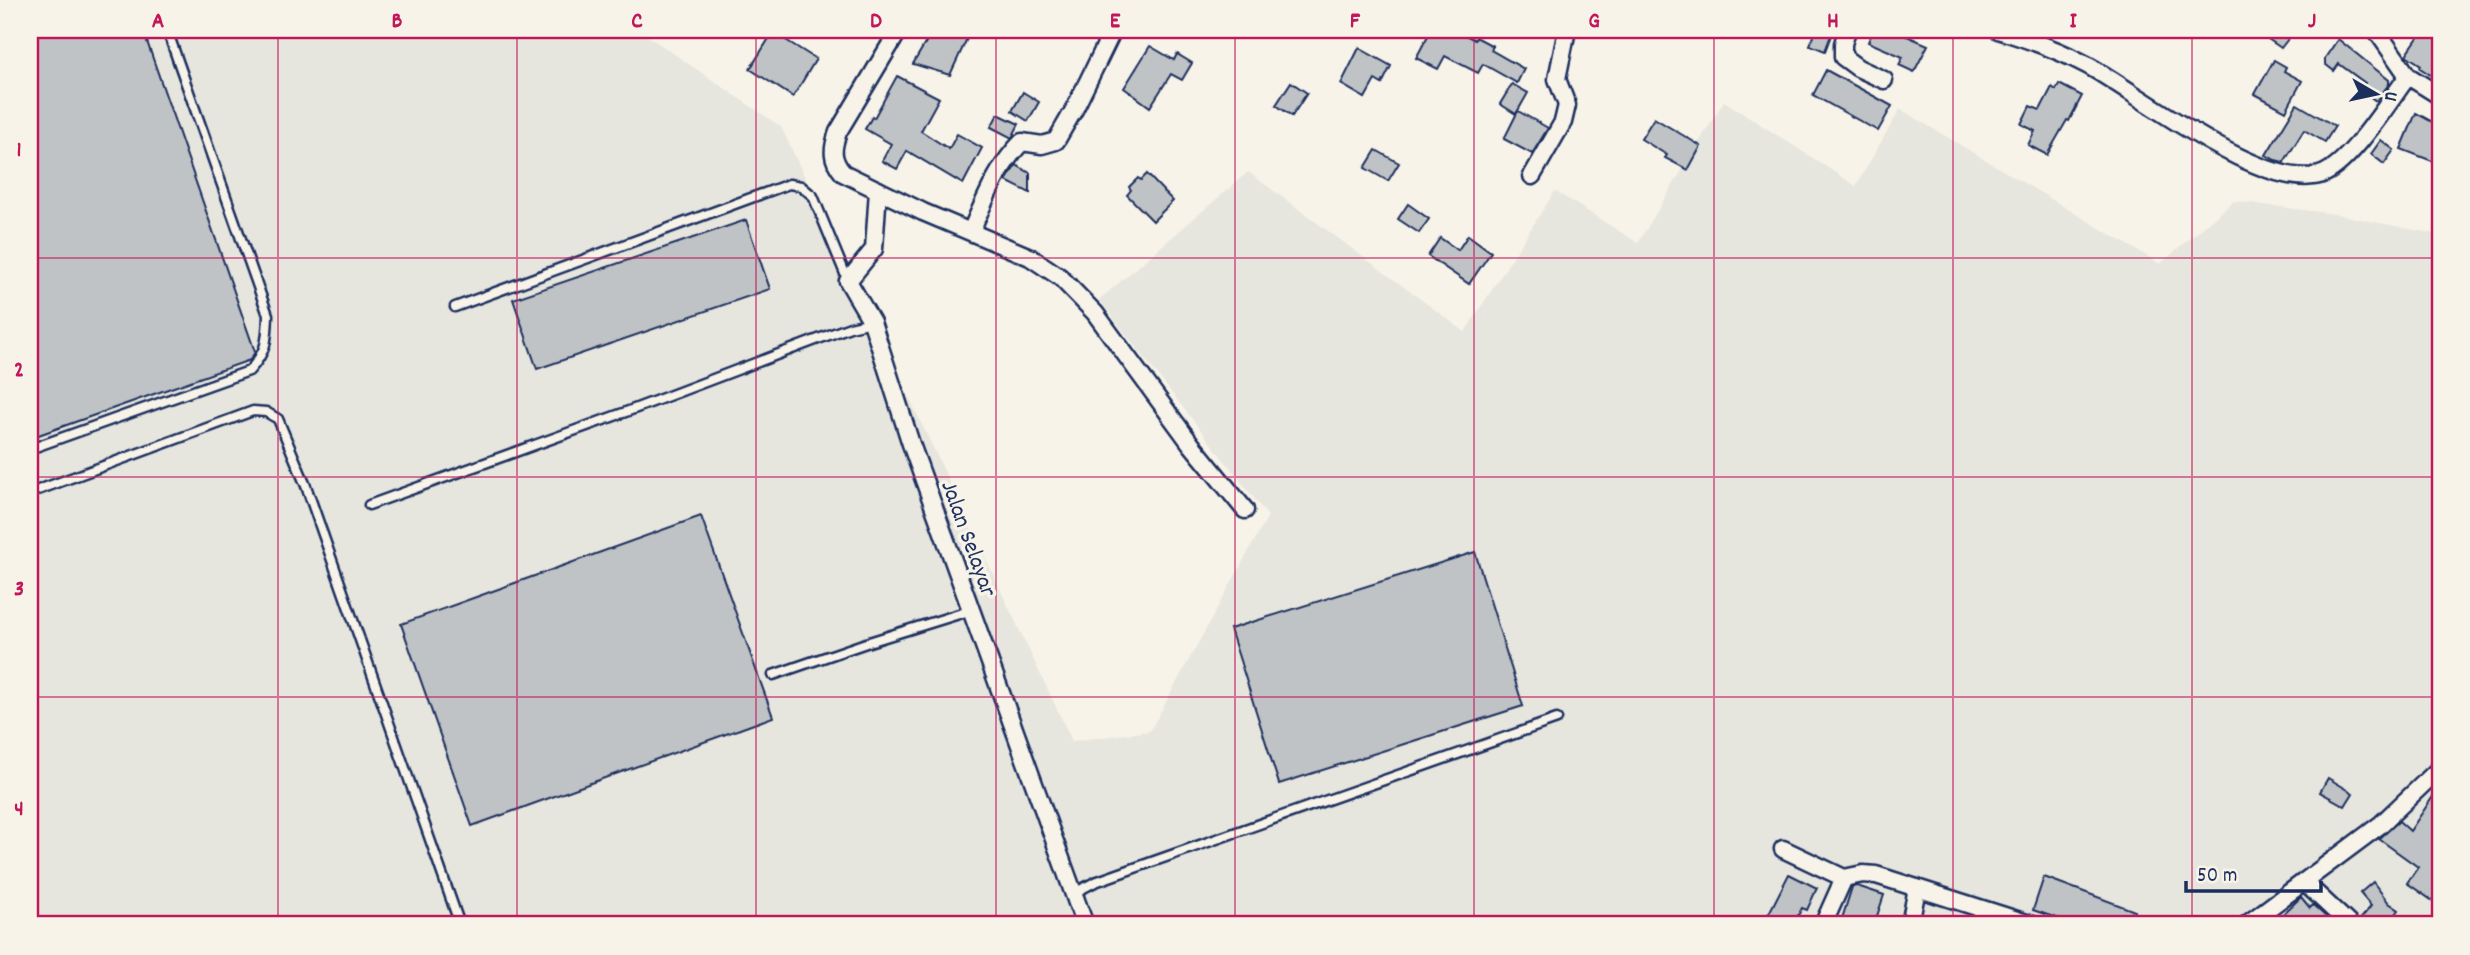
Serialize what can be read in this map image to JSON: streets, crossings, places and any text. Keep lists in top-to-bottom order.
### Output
{
  "streets": {
    "street": ["Jalan Selayar"]
  },
  "scale_bar": "50 m",
  "north": "right",
  "grid": {
    "columns": [
      "A",
      "B",
      "C",
      "D",
      "E",
      "F",
      "G",
      "H",
      "I",
      "J"
    ],
    "rows": [
      "1",
      "2",
      "3",
      "4"
    ]
  }
}
